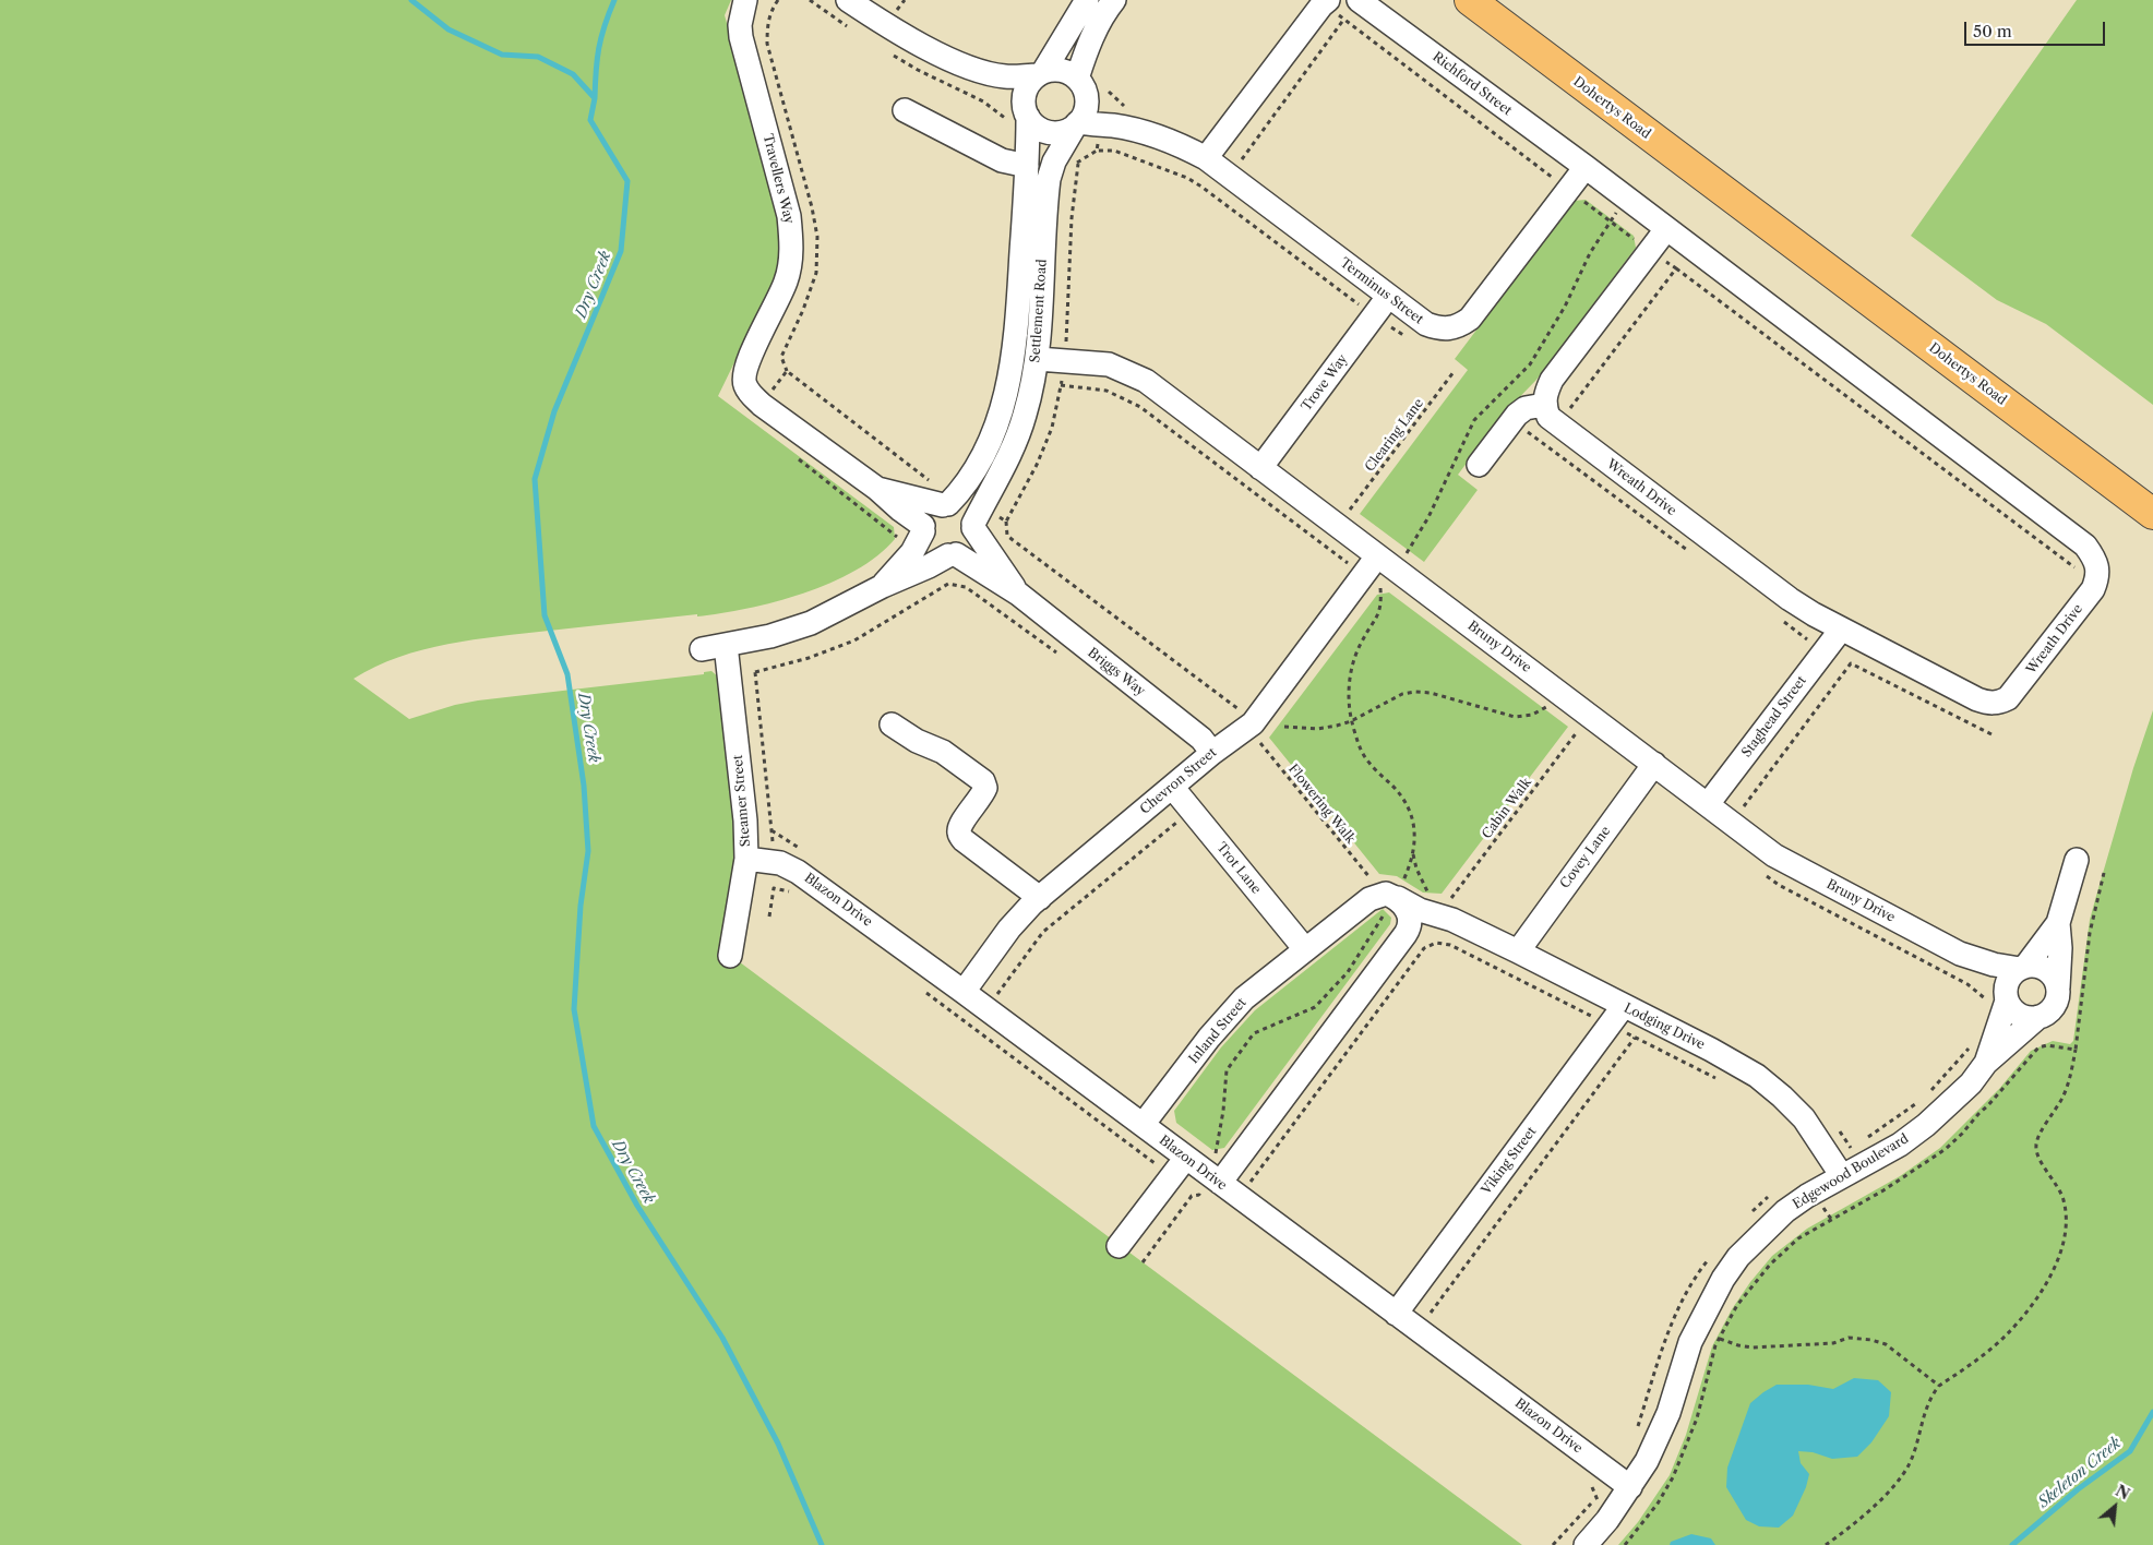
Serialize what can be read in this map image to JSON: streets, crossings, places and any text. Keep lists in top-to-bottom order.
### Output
{
  "streets": {
    "main road": ["Dohertys Road"],
    "street": [
      "Richford Street",
      "Travellers Way",
      "Terminus Street",
      "Settlement Road",
      "Trove Way",
      "Wreath Drive",
      "Bruny Drive",
      "Briggs Way",
      "Staghead Street",
      "Chevron Street",
      "Steamer Street",
      "Covey Lane",
      "Trot Lane",
      "Blazon Drive",
      "Lodging Drive",
      "Inland Street",
      "Viking Street",
      "Edgewood Boulevard"
    ],
    "path": ["Clearing Lane", "Flowering Walk", "Cabin Walk"]
  },
  "crossings": [
    ["Richford Street", "Terminus Street"],
    ["Richford Street", "Wreath Drive"],
    ["Terminus Street", "Settlement Road"],
    ["Terminus Street", "Trove Way"],
    ["Terminus Street", "Wreath Drive"],
    ["Settlement Road", "Bruny Drive"],
    ["Settlement Road", "Briggs Way"],
    ["Trove Way", "Bruny Drive"],
    ["Wreath Drive", "Staghead Street"],
    ["Bruny Drive", "Staghead Street"],
    ["Bruny Drive", "Chevron Street"],
    ["Bruny Drive", "Covey Lane"],
    ["Bruny Drive", "Edgewood Boulevard"],
    ["Briggs Way", "Chevron Street"],
    ["Chevron Street", "Trot Lane"],
    ["Chevron Street", "Blazon Drive"],
    ["Steamer Street", "Blazon Drive"],
    ["Cabin Walk", "Lodging Drive"],
    ["Covey Lane", "Lodging Drive"],
    ["Trot Lane", "Inland Street"],
    ["Blazon Drive", "Inland Street"],
    ["Blazon Drive", "Viking Street"],
    ["Blazon Drive", "Edgewood Boulevard"],
    ["Lodging Drive", "Inland Street"],
    ["Lodging Drive", "Viking Street"],
    ["Lodging Drive", "Edgewood Boulevard"]
  ],
  "water": ["Dry Creek", "Skeleton Creek"],
  "scale_bar": "50 m",
  "north": "top right"
}
